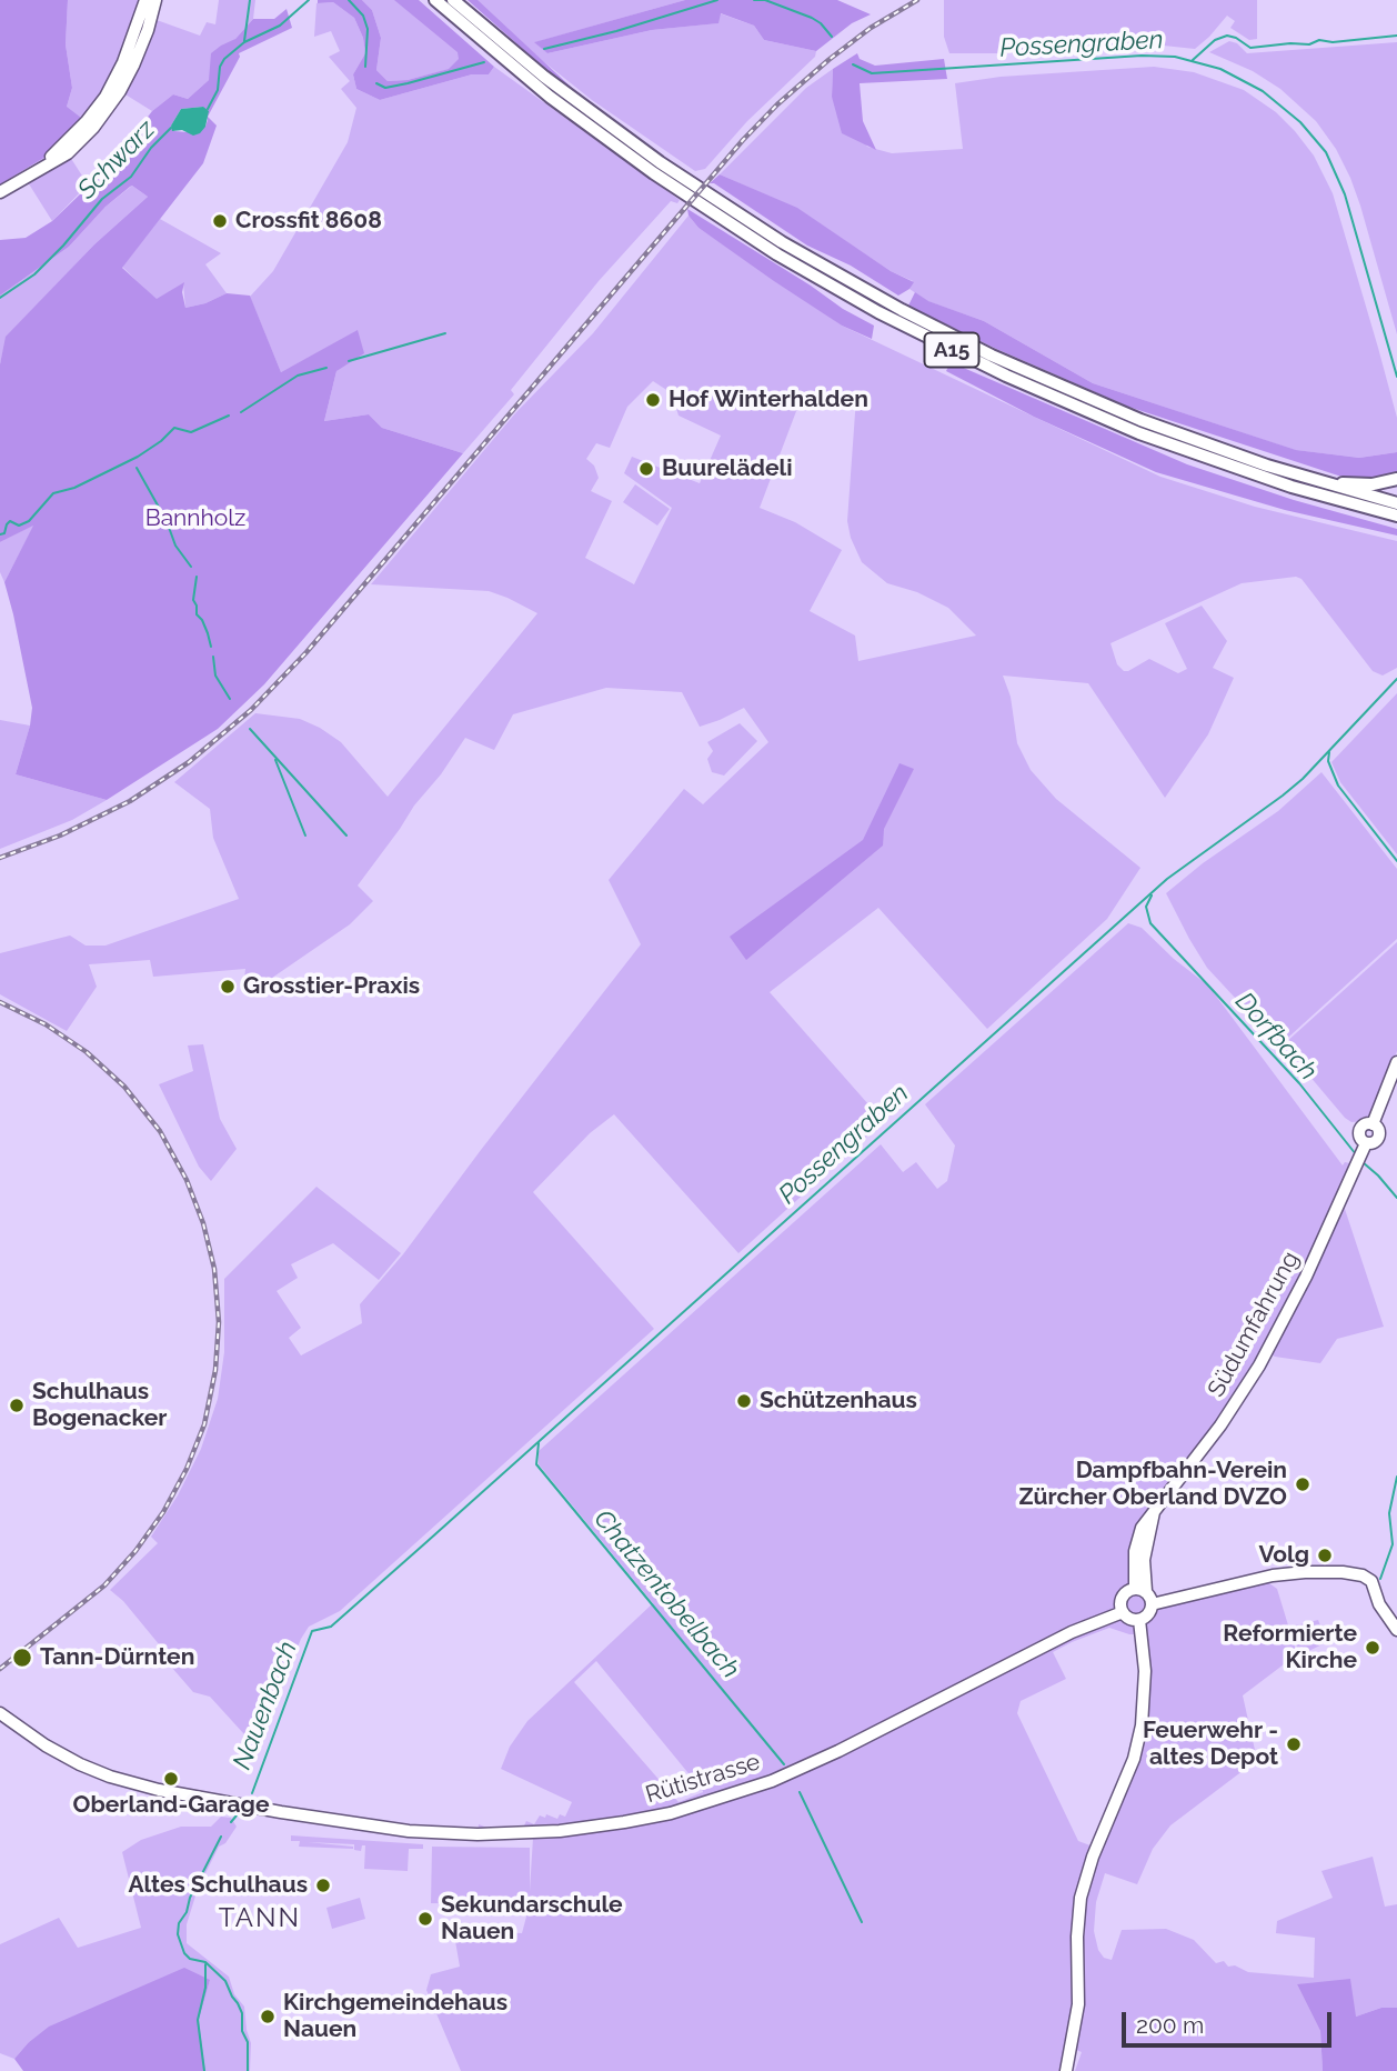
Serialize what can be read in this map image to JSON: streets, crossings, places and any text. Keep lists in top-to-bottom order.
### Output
{
  "streets": {
    "highway": ["A15"],
    "main road": ["Südumfahrung", "Rütistrasse"]
  },
  "crossings": [
    ["Südumfahrung", "Rütistrasse"]
  ],
  "districts": ["TANN"],
  "water": [
    "Possengraben",
    "Schwarz",
    "Dorfbach",
    "Chatzentobelbach",
    "Nauenbach"
  ],
  "parks": ["Bannholz"],
  "places": [
    "Crossfit 8608",
    "Hof Winterhalden",
    "Buurelädeli",
    "Grosstier-Praxis",
    "Schützenhaus",
    "Schulhaus Bogenacker",
    "Dampfbahn-Verein Zürcher Oberland DVZO",
    "Volg",
    "Reformierte Kirche",
    "Tann-Dürnten",
    "Feuerwehr - altes Depot",
    "Oberland-Garage",
    "Altes Schulhaus",
    "Sekundarschule Nauen",
    "Kirchgemeindehaus Nauen"
  ],
  "scale_bar": "200 m"
}
